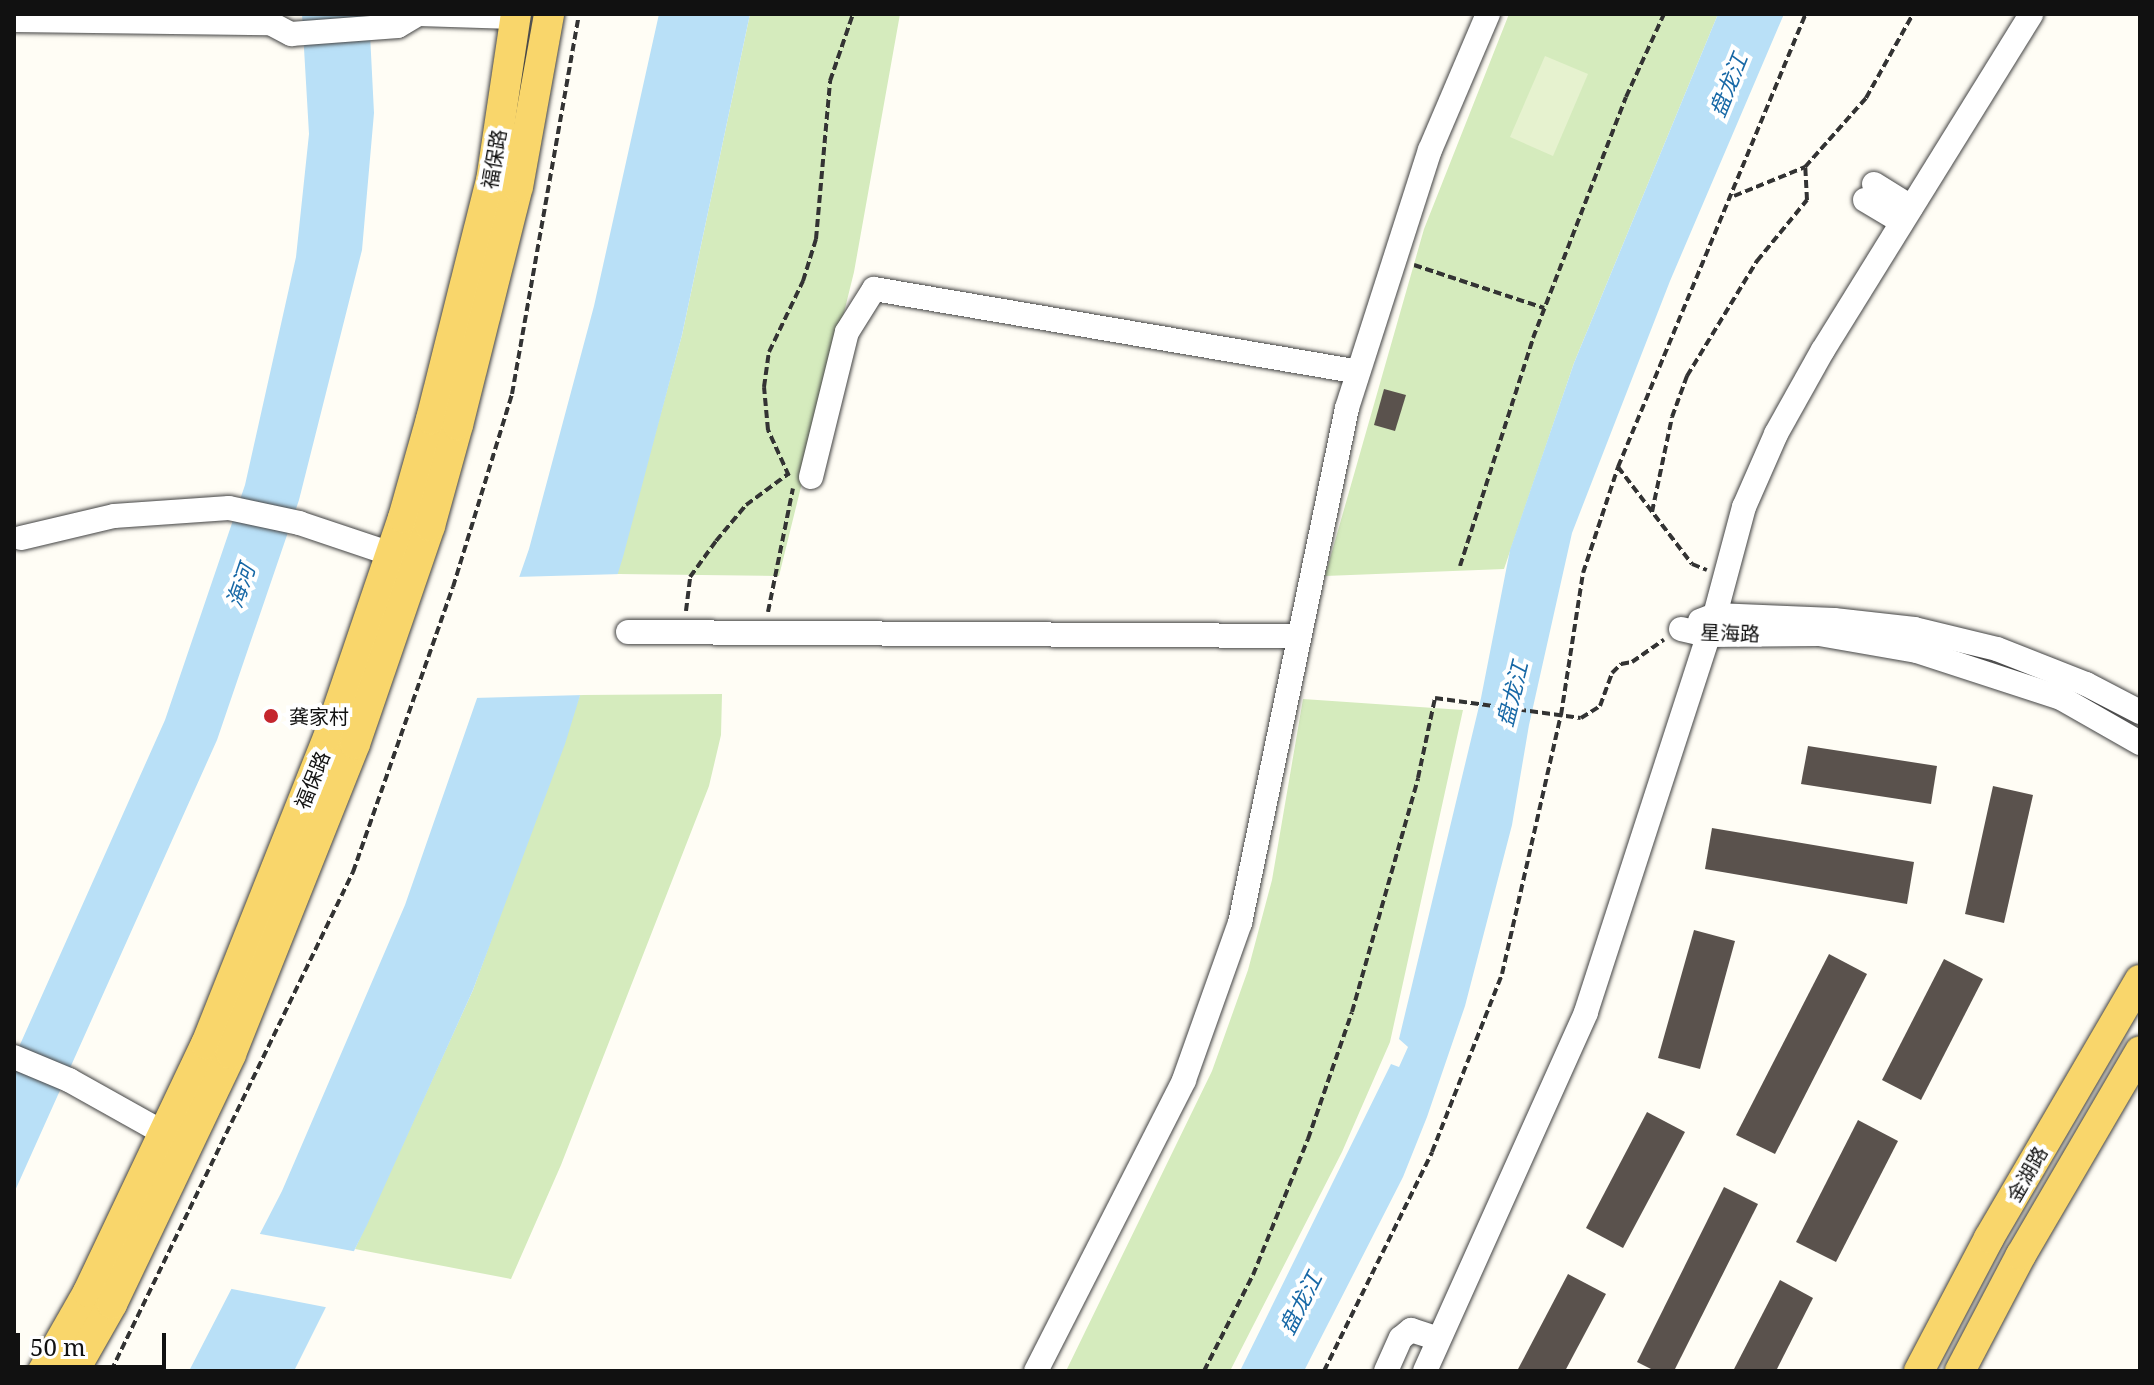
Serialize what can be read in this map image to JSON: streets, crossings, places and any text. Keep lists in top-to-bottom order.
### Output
{
  "streets": {
    "main road": ["福保路", "金湖路"],
    "street": ["星海路"]
  },
  "water": ["盘龙江", "海河"],
  "places": ["龚家村"],
  "scale_bar": "50 m"
}
